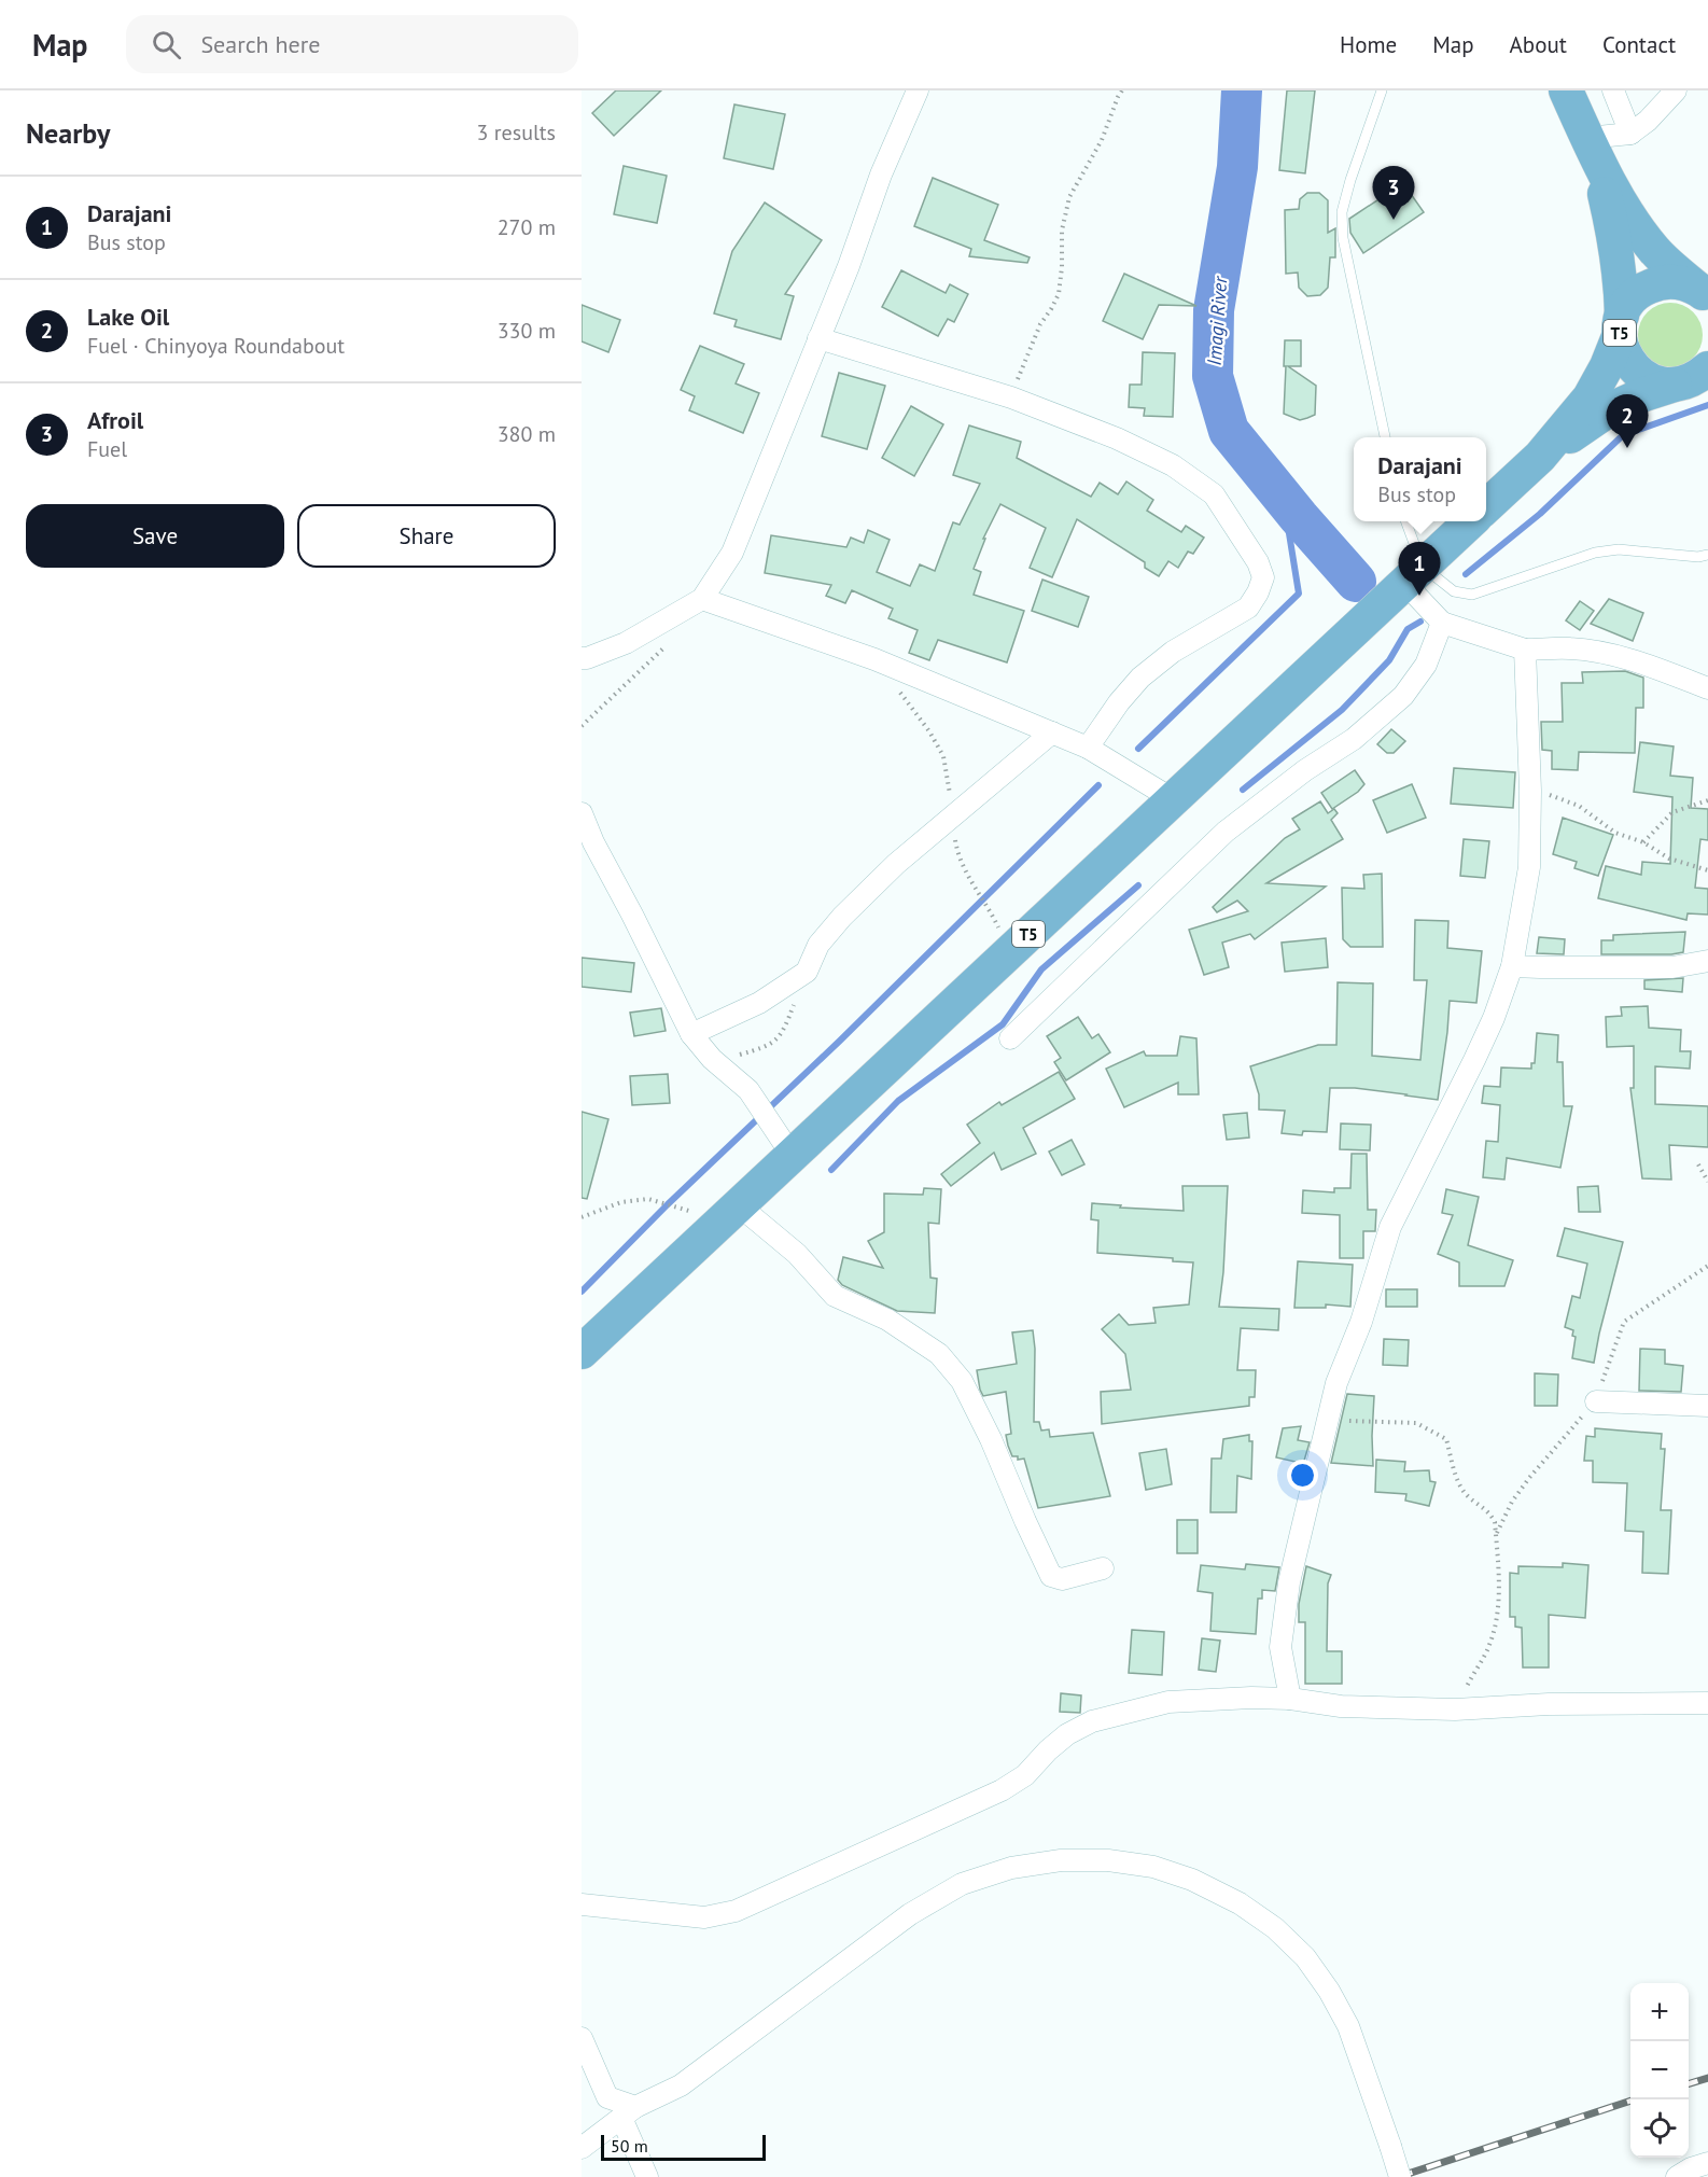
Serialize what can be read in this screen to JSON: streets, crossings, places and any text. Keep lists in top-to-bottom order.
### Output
{
  "streets": {
    "highway": ["T5"]
  },
  "water": ["Imagi River"],
  "scale_bar": "50 m",
  "page": {
    "header": "Map",
    "search": "Search here",
    "nav": [
      "Home",
      "Map",
      "About",
      "Contact"
    ],
    "heading": ["Nearby", "3 results"],
    "pins": ["3", "2", "1"],
    "list": [
      {
        "mark": "1",
        "name": "Darajani",
        "note": "Bus stop",
        "value": "270 m"
      },
      {
        "mark": "2",
        "name": "Lake Oil",
        "note": "Fuel · Chinyoya Roundabout",
        "value": "330 m"
      },
      {
        "mark": "3",
        "name": "Afroil",
        "note": "Fuel",
        "value": "380 m"
      }
    ],
    "popup": ["Darajani", "Bus stop"],
    "buttons": ["Save", "Share"],
    "map_buttons": ["+", "−"],
    "scale": "50 m"
  }
}
